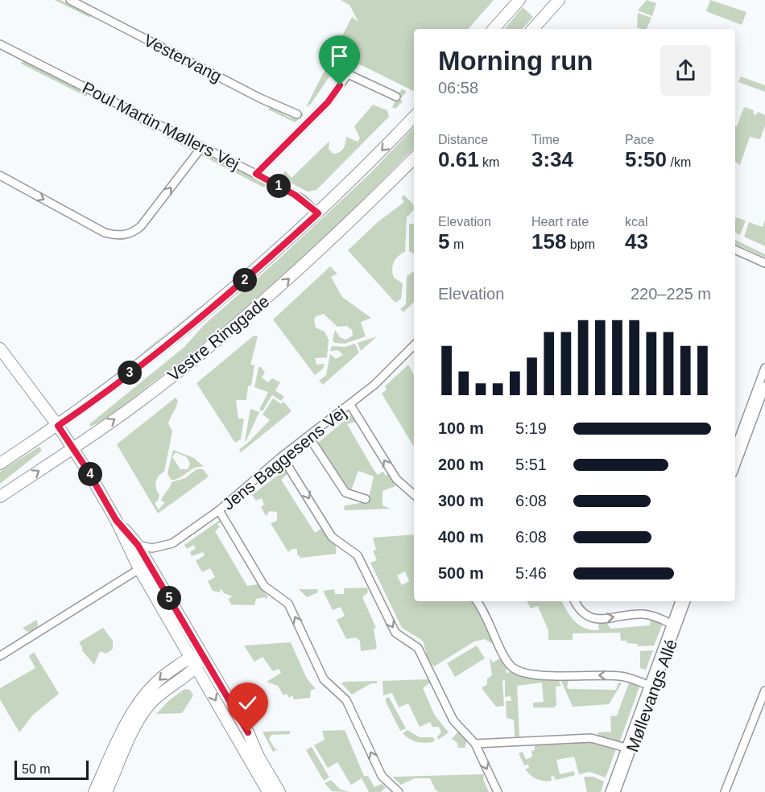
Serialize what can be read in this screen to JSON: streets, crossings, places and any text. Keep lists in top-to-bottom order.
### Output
{
  "streets": {
    "street": [
      "Vestervang",
      "Poul Martin Møllers Vej",
      "Vestre Ringgade",
      "Jens Baggesens Vej",
      "Møllevangs Allé"
    ]
  },
  "crossings": [
    ["Poul Martin Møllers Vej", "Vestre Ringgade"]
  ],
  "scale_bar": "50 m",
  "page": {
    "heading": ["Morning run", "06:58"],
    "stats": [
      ["Distance", "0.61 km"],
      ["Time", "3:34"],
      ["Pace", "5:50 /km"],
      ["Elevation", "5 m"],
      ["Heart rate", "158 bpm"],
      ["kcal", "43"]
    ],
    "pins": [
      "1",
      "2",
      "3",
      "4",
      "5"
    ],
    "chart": ["Elevation", "220–225 m"],
    "list": [
      {
        "name": "100 m",
        "note": "5:19"
      },
      {
        "name": "200 m",
        "note": "5:51"
      },
      {
        "name": "300 m",
        "note": "6:08"
      },
      {
        "name": "400 m",
        "note": "6:08"
      },
      {
        "name": "500 m",
        "note": "5:46"
      }
    ],
    "scale": "50 m"
  }
}
